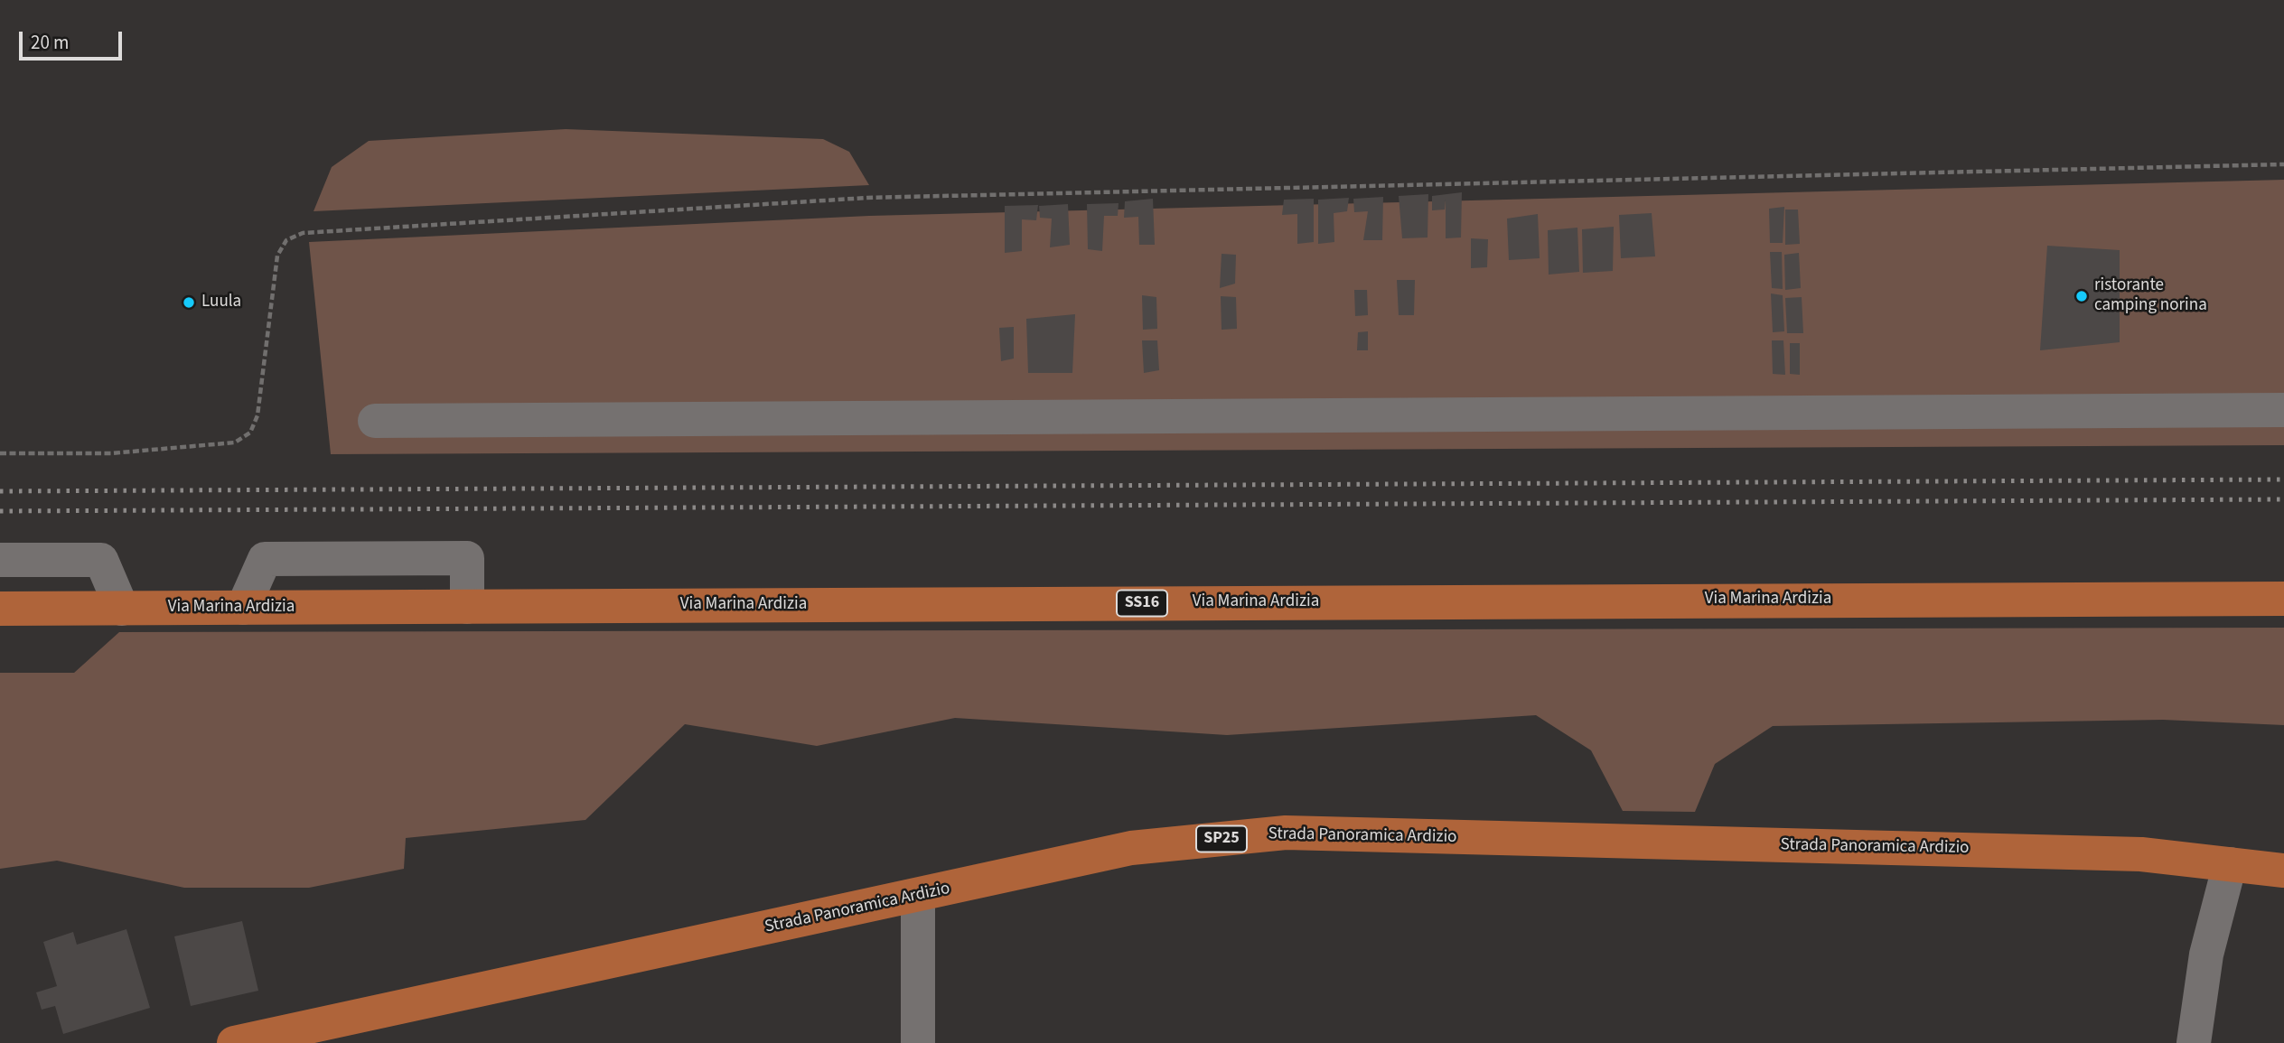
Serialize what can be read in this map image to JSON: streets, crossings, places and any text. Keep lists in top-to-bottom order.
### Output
{
  "streets": {
    "main road": [
      "Via Marina Ardizia",
      "SS16",
      "Strada Panoramica Ardizio",
      "SP25"
    ]
  },
  "places": ["ristorante camping norina", "Luula"],
  "scale_bar": "20 m"
}
